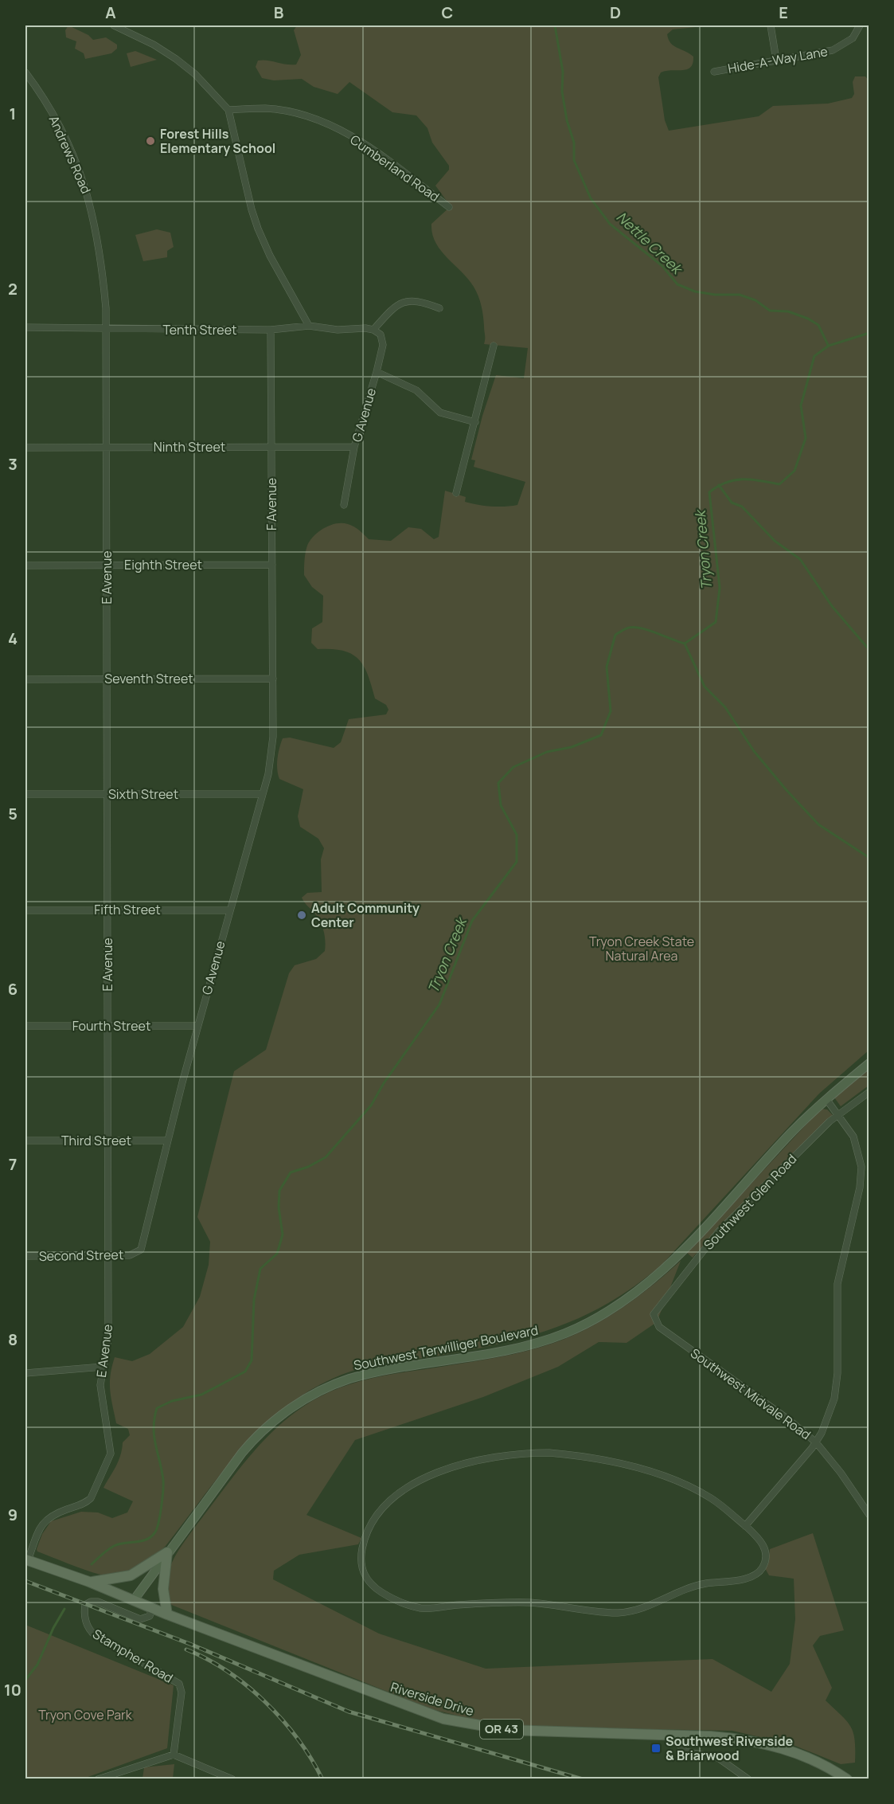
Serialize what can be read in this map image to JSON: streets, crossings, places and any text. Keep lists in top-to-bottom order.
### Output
{
  "streets": {
    "main road": ["Southwest Terwilliger Boulevard", "Riverside Drive", "OR 43"],
    "street": [
      "Hide-A-Way Lane",
      "Andrews Road",
      "Cumberland Road",
      "Tenth Street",
      "G Avenue",
      "Ninth Street",
      "F Avenue",
      "Eighth Street",
      "E Avenue",
      "Seventh Street",
      "Sixth Street",
      "Fifth Street",
      "Fourth Street",
      "Third Street",
      "Southwest Glen Road",
      "Second Street",
      "Southwest Midvale Road",
      "Stampher Road"
    ]
  },
  "crossings": [
    ["Andrews Road", "Tenth Street"],
    ["Andrews Road", "E Avenue"],
    ["Tenth Street", "G Avenue"],
    ["Tenth Street", "F Avenue"],
    ["Tenth Street", "E Avenue"],
    ["G Avenue", "Ninth Street"],
    ["G Avenue", "F Avenue"],
    ["G Avenue", "Seventh Street"],
    ["G Avenue", "Sixth Street"],
    ["G Avenue", "Fifth Street"],
    ["G Avenue", "Fourth Street"],
    ["G Avenue", "Third Street"],
    ["G Avenue", "Second Street"],
    ["Ninth Street", "F Avenue"],
    ["Ninth Street", "E Avenue"],
    ["F Avenue", "Eighth Street"],
    ["F Avenue", "Seventh Street"],
    ["Eighth Street", "E Avenue"],
    ["E Avenue", "Seventh Street"],
    ["E Avenue", "Sixth Street"],
    ["E Avenue", "Fifth Street"],
    ["E Avenue", "Fourth Street"],
    ["E Avenue", "Third Street"],
    ["E Avenue", "Second Street"],
    ["E Avenue", "OR 43"],
    ["Southwest Glen Road", "Southwest Midvale Road"],
    ["Southwest Terwilliger Boulevard", "Riverside Drive"],
    ["Southwest Terwilliger Boulevard", "OR 43"],
    ["Stampher Road", "Riverside Drive"],
    ["Riverside Drive", "OR 43"]
  ],
  "water": ["Nettle Creek", "Tryon Creek"],
  "parks": ["Tryon Creek State Natural Area", "Tryon Cove Park"],
  "places": {
    "other": ["Forest Hills Elementary School", "Adult Community Center"],
    "transit": ["Southwest Riverside & Briarwood"]
  },
  "grid": {
    "columns": [
      "A",
      "B",
      "C",
      "D",
      "E"
    ],
    "rows": [
      "1",
      "2",
      "3",
      "4",
      "5",
      "6",
      "7",
      "8",
      "9",
      "10"
    ]
  }
}
